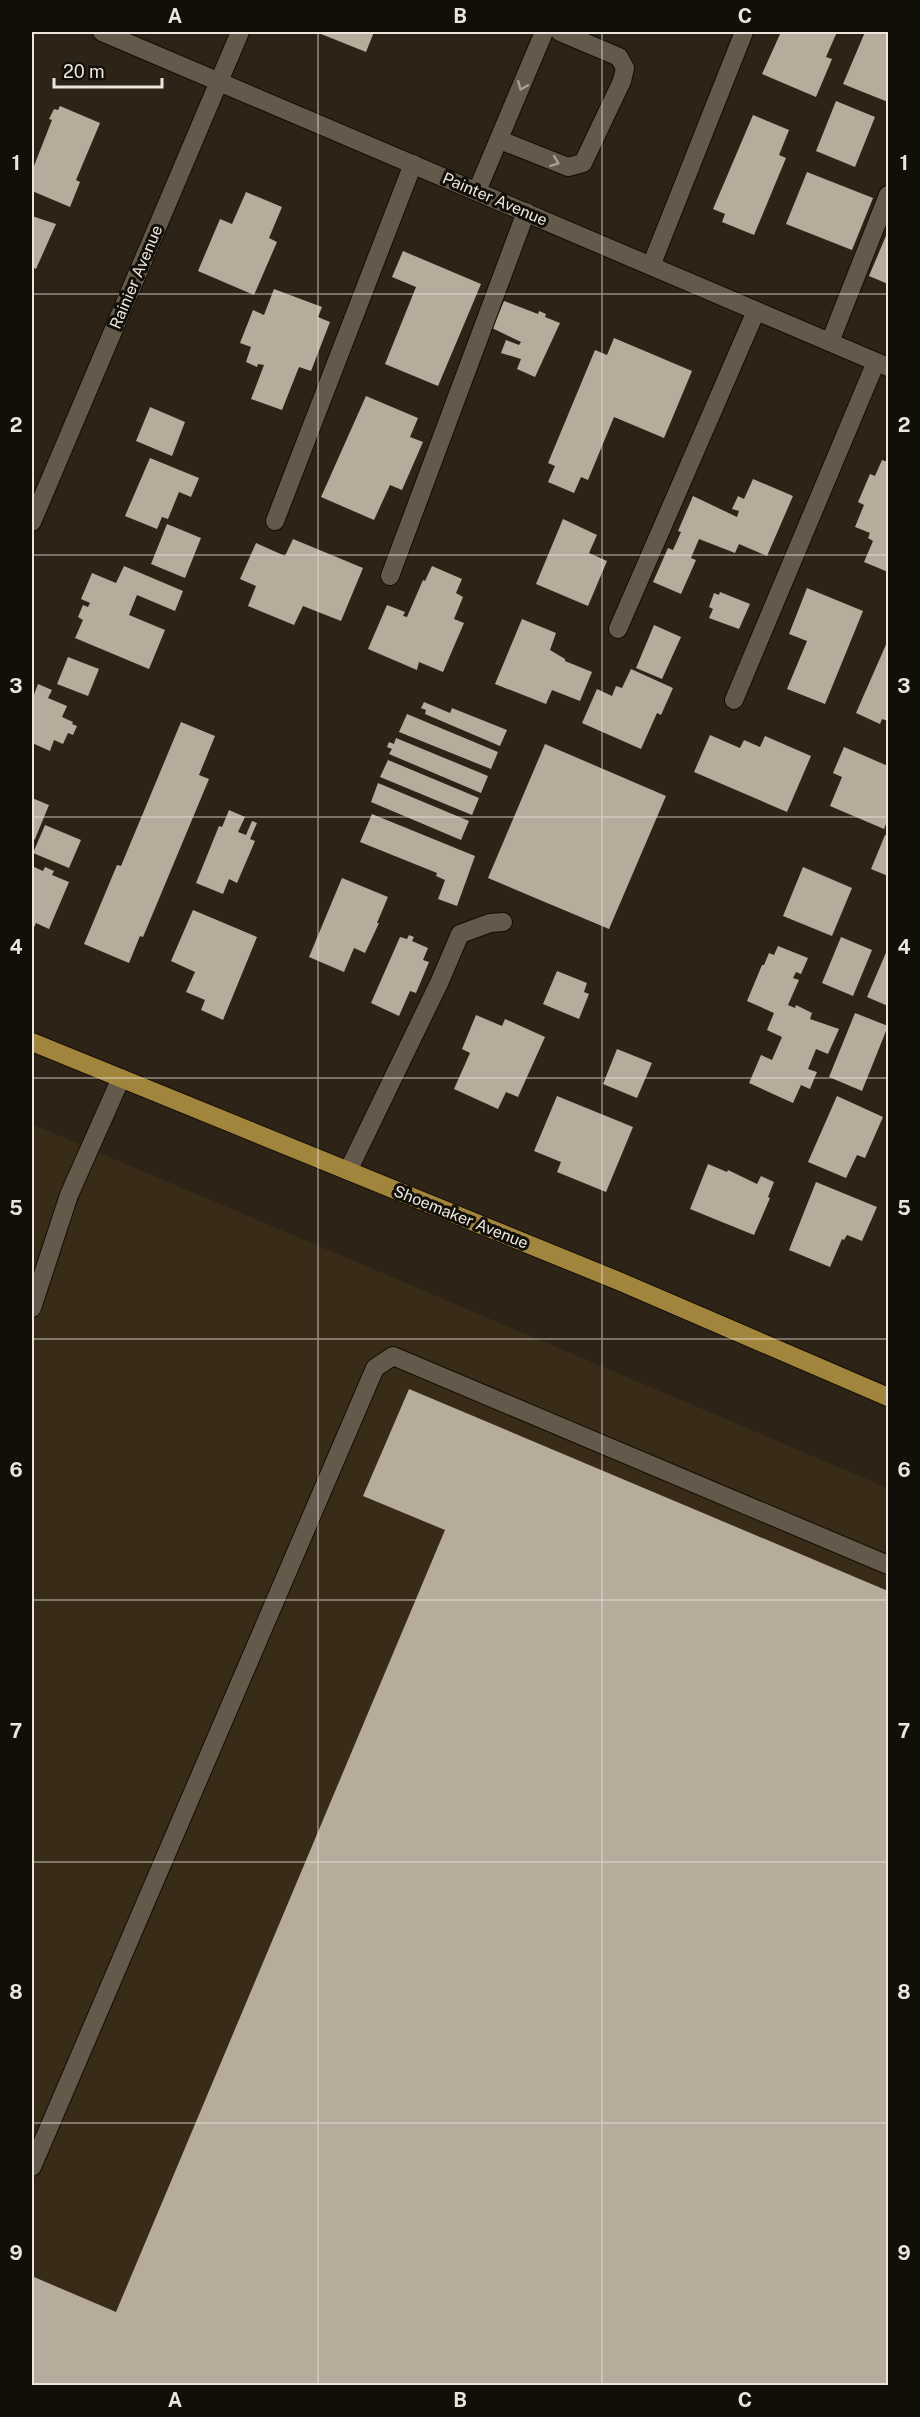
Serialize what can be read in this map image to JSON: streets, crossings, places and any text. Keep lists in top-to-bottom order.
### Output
{
  "streets": {
    "main road": ["Shoemaker Avenue"],
    "street": ["Painter Avenue", "Rainier Avenue"]
  },
  "crossings": [
    ["Painter Avenue", "Rainier Avenue"]
  ],
  "scale_bar": "20 m",
  "grid": {
    "columns": ["A", "B", "C"],
    "rows": [
      "1",
      "2",
      "3",
      "4",
      "5",
      "6",
      "7",
      "8",
      "9"
    ]
  }
}
